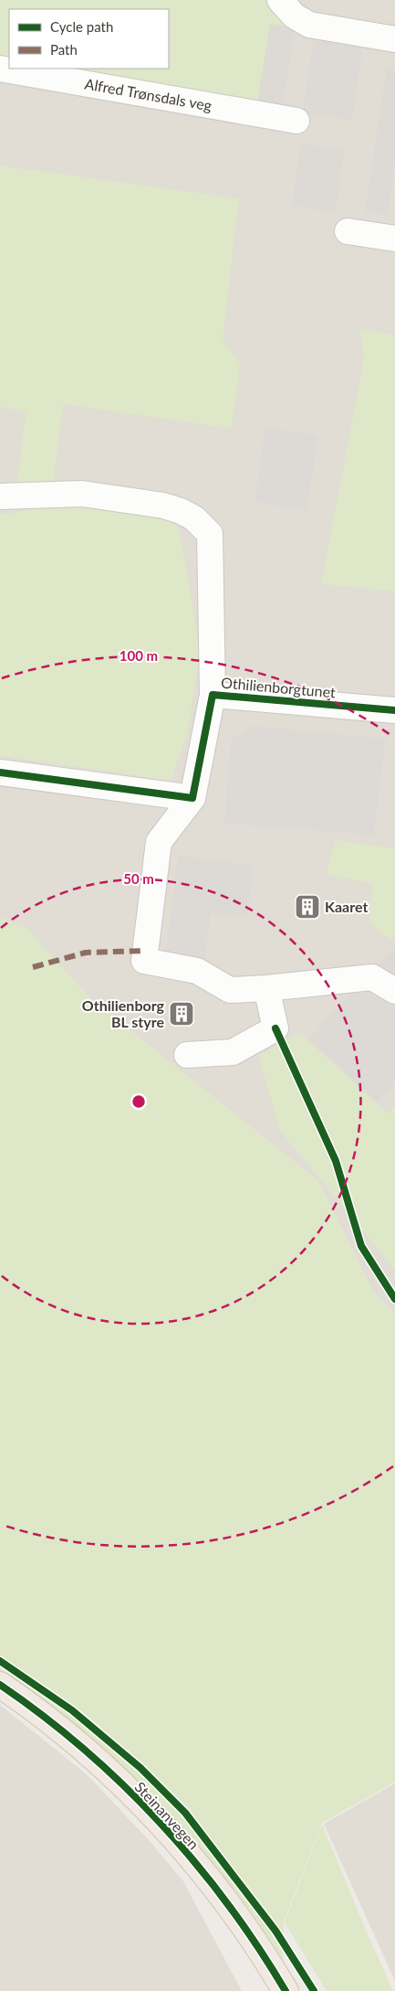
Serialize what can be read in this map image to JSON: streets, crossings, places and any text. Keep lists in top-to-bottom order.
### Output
{
  "streets": {
    "main road": ["Steinanvegen"],
    "street": ["Alfred Trønsdals veg", "Othilienborgtunet"]
  },
  "places": {
    "building": ["Kaaret", "Othilienborg BL styre"]
  },
  "legend": ["Cycle path", "Path"],
  "rings": ["100 m", "50 m"]
}
